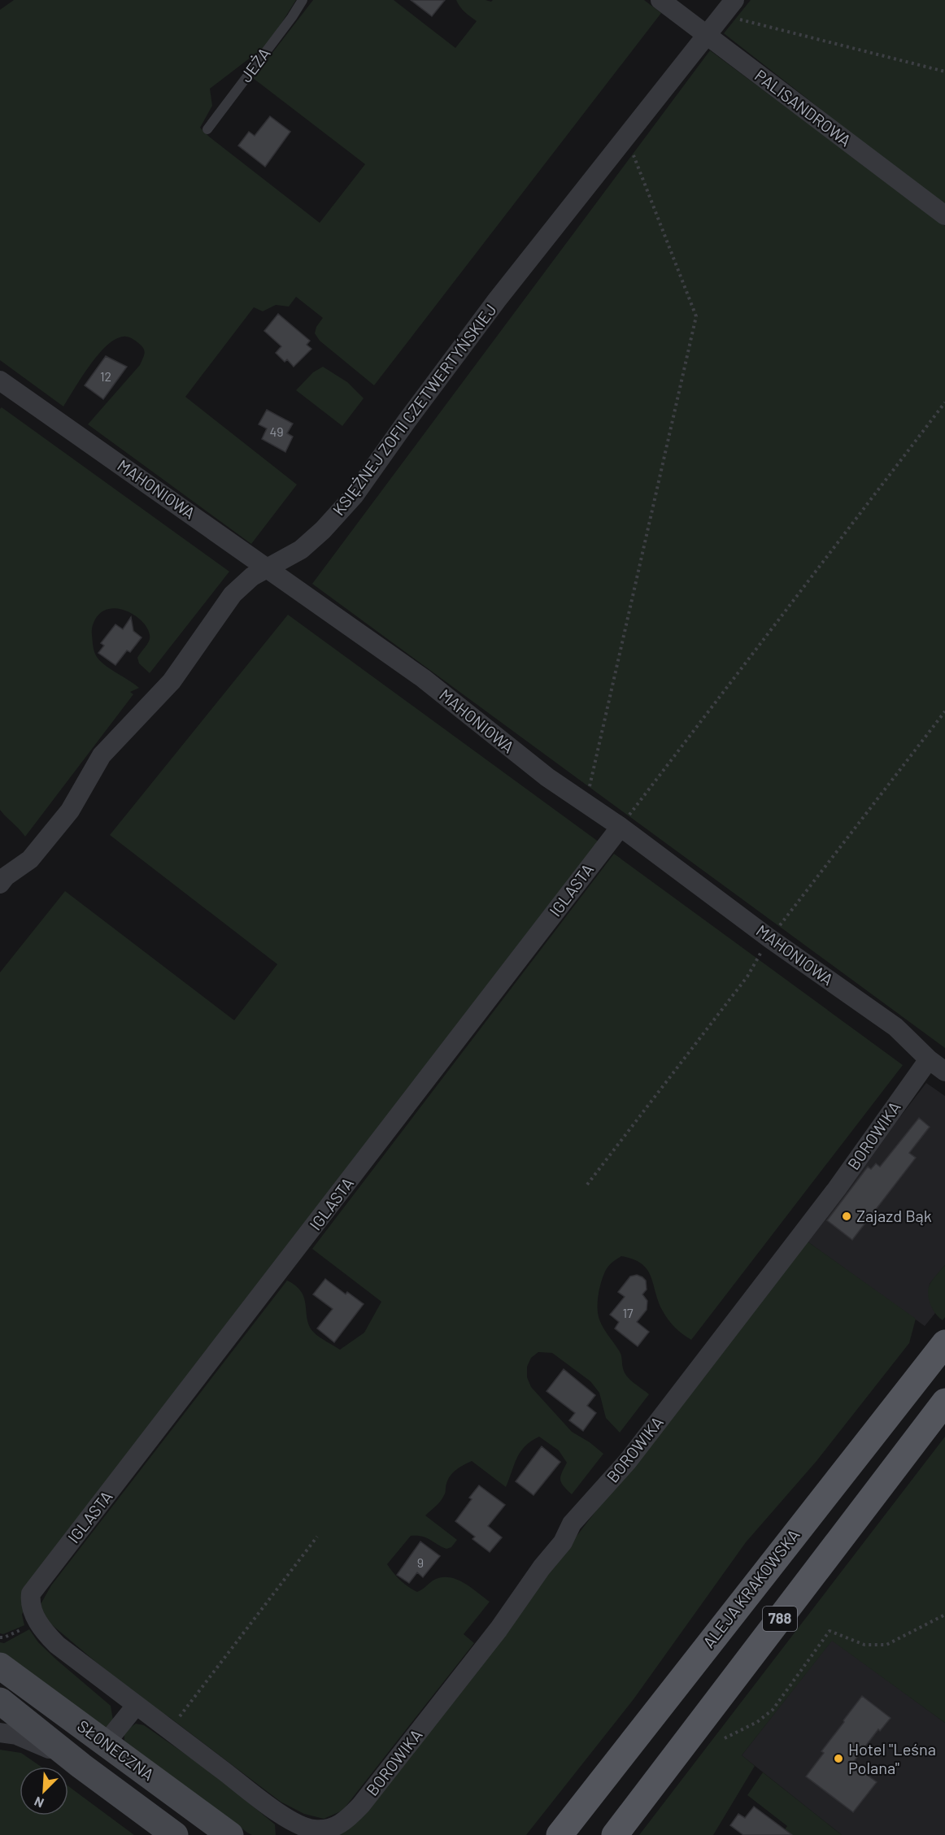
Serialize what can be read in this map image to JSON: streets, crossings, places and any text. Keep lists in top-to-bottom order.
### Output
{
  "streets": {
    "main road": ["ALEJA KRAKOWSKA", "788", "SŁONECZNA"],
    "street": [
      "PALISANDROWA",
      "KSIĘŻNEJ ZOFII CZETWERTYŃSKIEJ",
      "MAHONIOWA",
      "IGLASTA",
      "BOROWIKA"
    ],
    "lane": ["JEŻA"]
  },
  "crossings": [
    ["PALISANDROWA", "KSIĘŻNEJ ZOFII CZETWERTYŃSKIEJ"],
    ["KSIĘŻNEJ ZOFII CZETWERTYŃSKIEJ", "MAHONIOWA"],
    ["MAHONIOWA", "IGLASTA"],
    ["MAHONIOWA", "BOROWIKA"],
    ["IGLASTA", "BOROWIKA"]
  ],
  "places": ["Zajazd Bąk", "Hotel \"Leśna Polana\""],
  "house_numbers": [
    "12",
    "49",
    "17",
    "9"
  ],
  "north": "bottom left"
}
